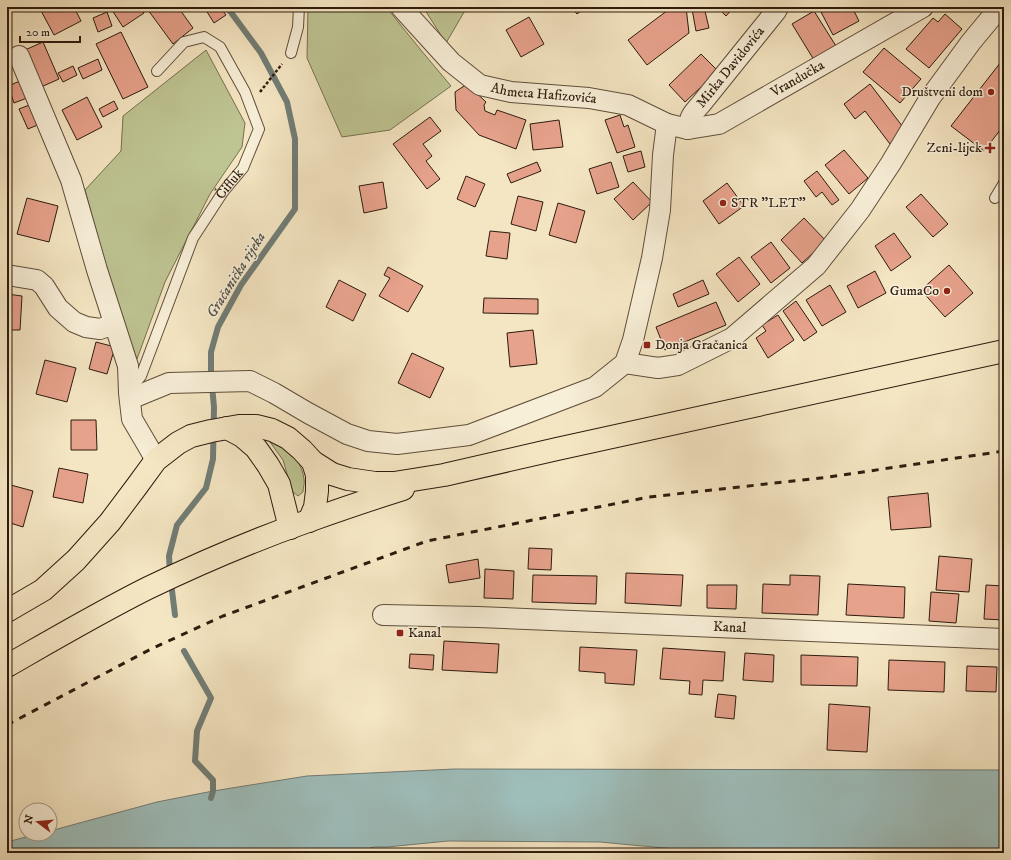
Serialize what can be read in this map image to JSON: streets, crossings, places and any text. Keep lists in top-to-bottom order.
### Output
{
  "streets": {
    "street": [
      "Mirka Davidovića",
      "Vrandučka",
      "Ahmeta Hafizovića",
      "Kanal"
    ],
    "lane": ["Čifluk"]
  },
  "crossings": [
    ["Mirka Davidovića", "Vrandučka"],
    ["Vrandučka", "Ahmeta Hafizovića"]
  ],
  "water": ["Gračanička rijeka"],
  "places": {
    "other": ["Društveni dom", "STR \"LET\"", "GumaCo"],
    "health": ["Zeni-lijek"],
    "transit": ["Donja Gračanica", "Kanal"]
  },
  "scale_bar": "20 m",
  "north": "left"
}
